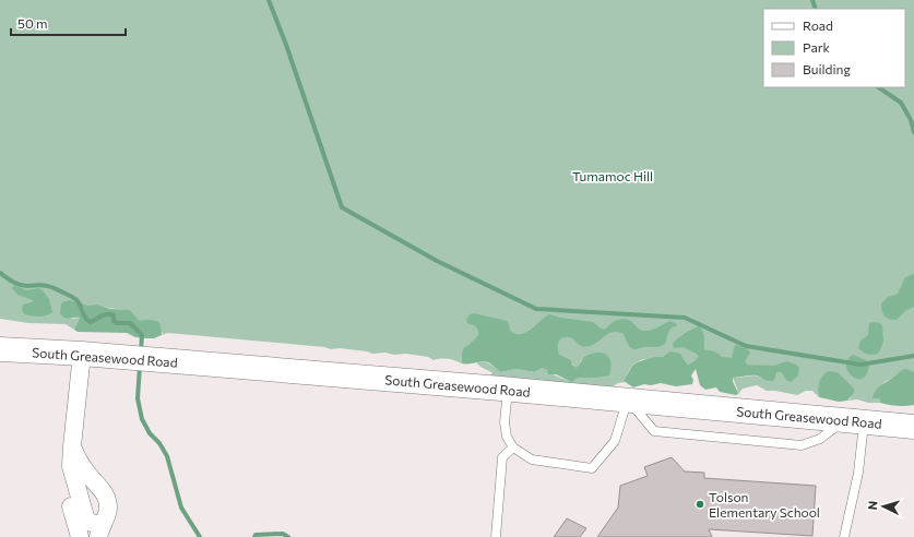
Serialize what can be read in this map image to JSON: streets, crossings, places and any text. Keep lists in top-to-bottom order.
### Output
{
  "streets": {
    "main road": ["South Greasewood Road"]
  },
  "parks": ["Tumamoc Hill"],
  "places": ["Tolson Elementary School"],
  "legend": ["Road", "Park", "Building"],
  "scale_bar": "50 m",
  "north": "left"
}
